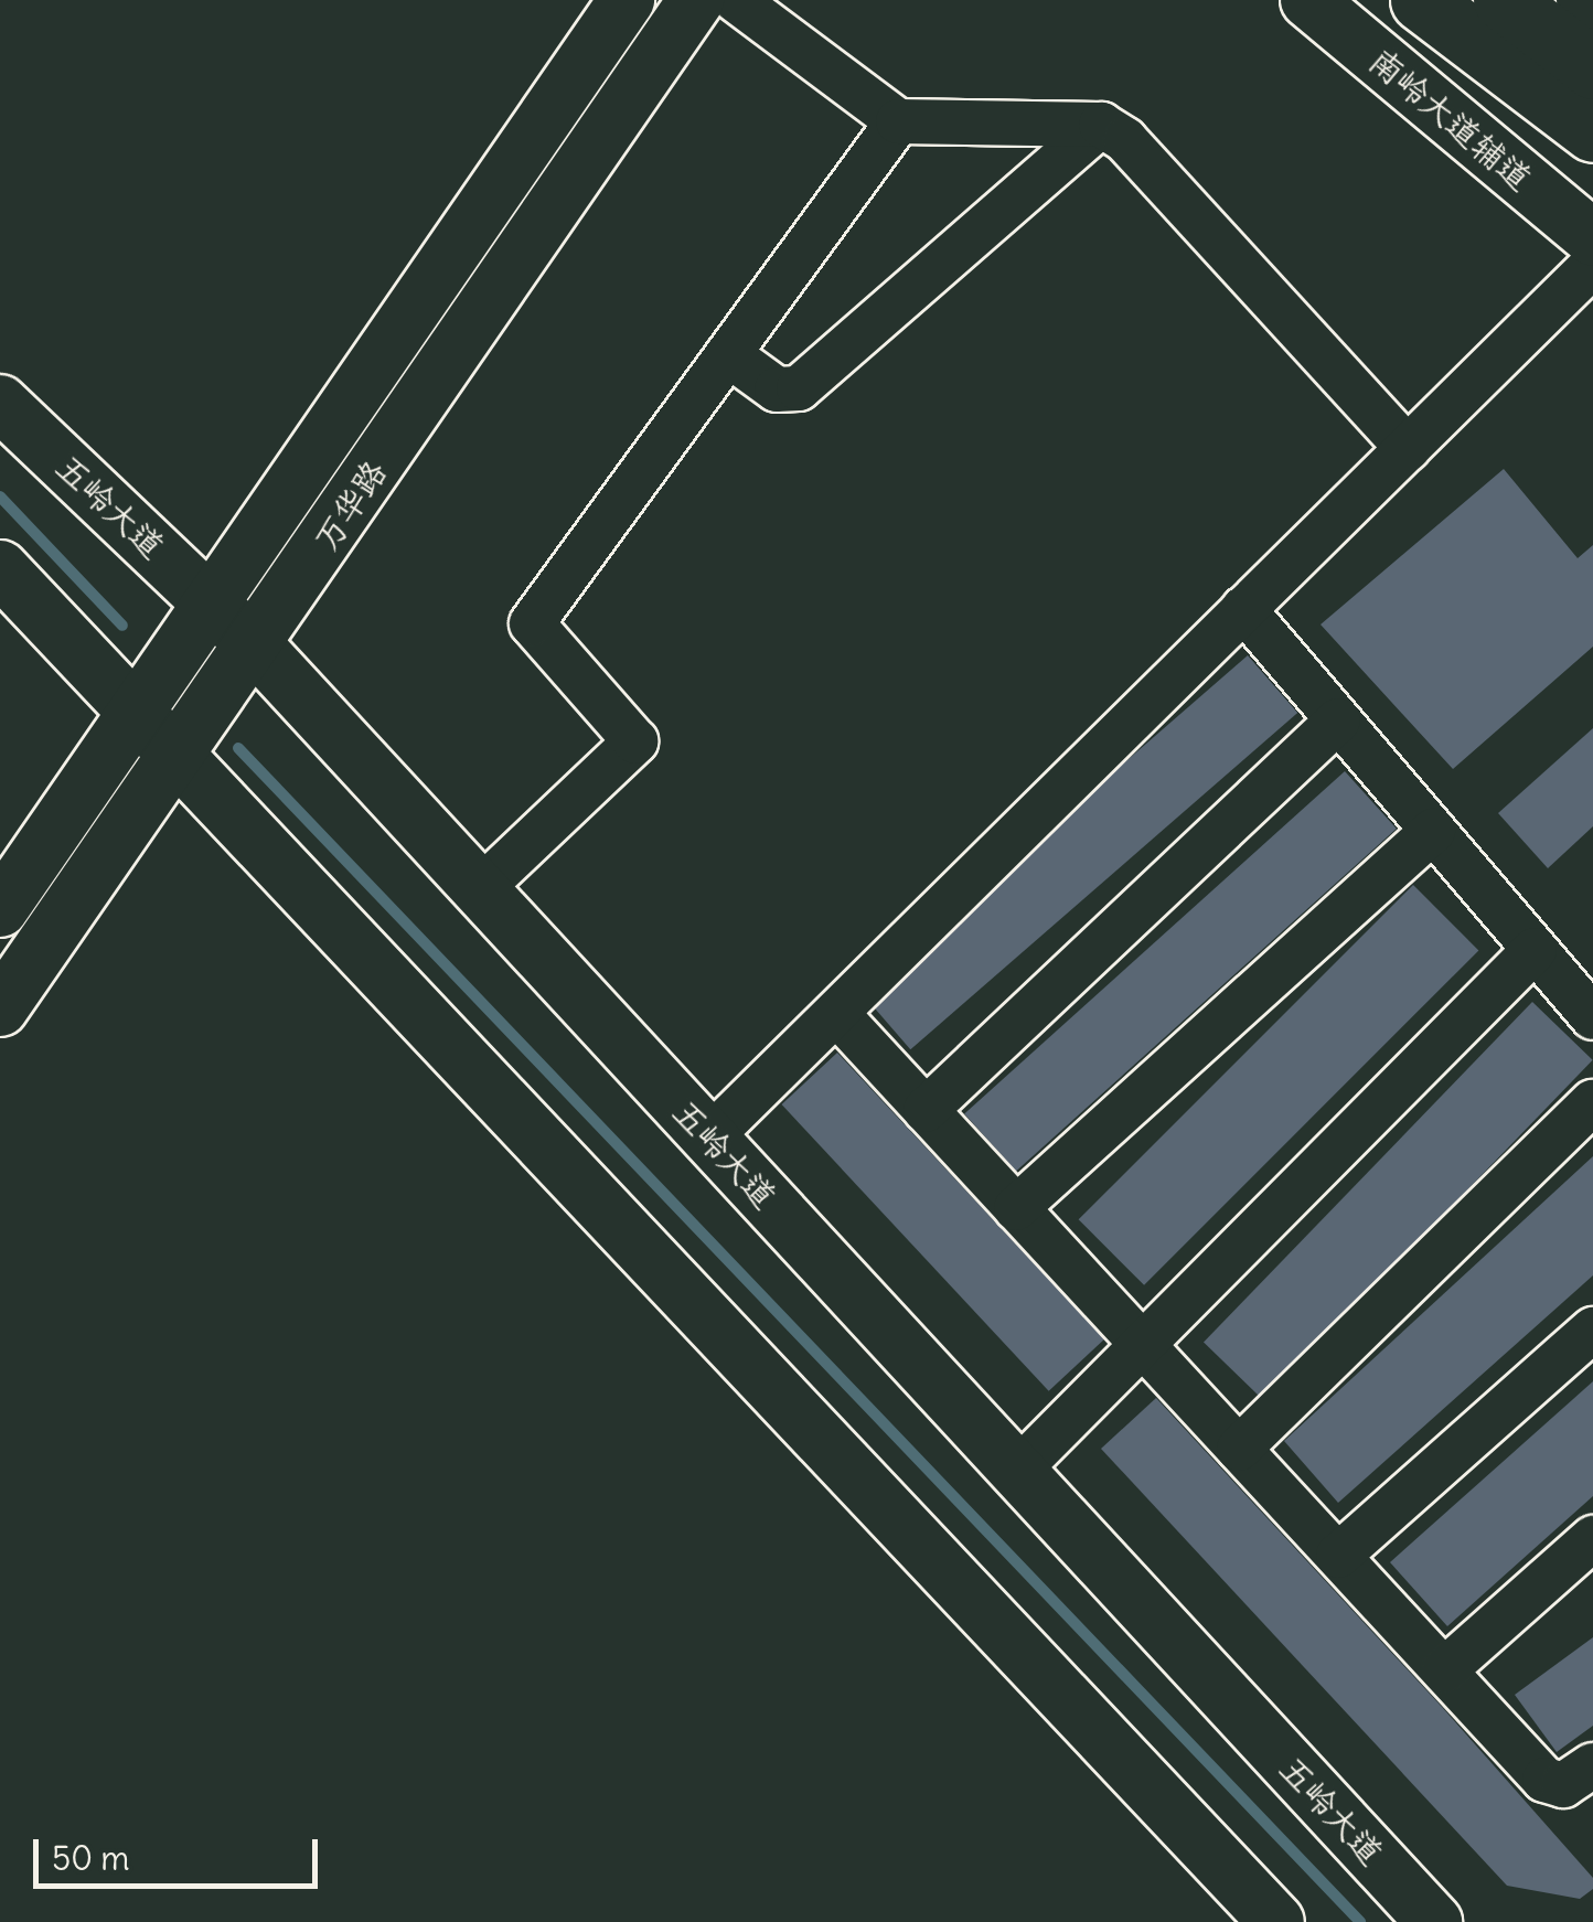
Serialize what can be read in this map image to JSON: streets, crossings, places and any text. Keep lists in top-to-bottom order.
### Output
{
  "streets": {
    "main road": ["南岭大道辅道", "万华路", "五岭大道"]
  },
  "crossings": [
    ["万华路", "五岭大道"]
  ],
  "scale_bar": "50 m"
}
